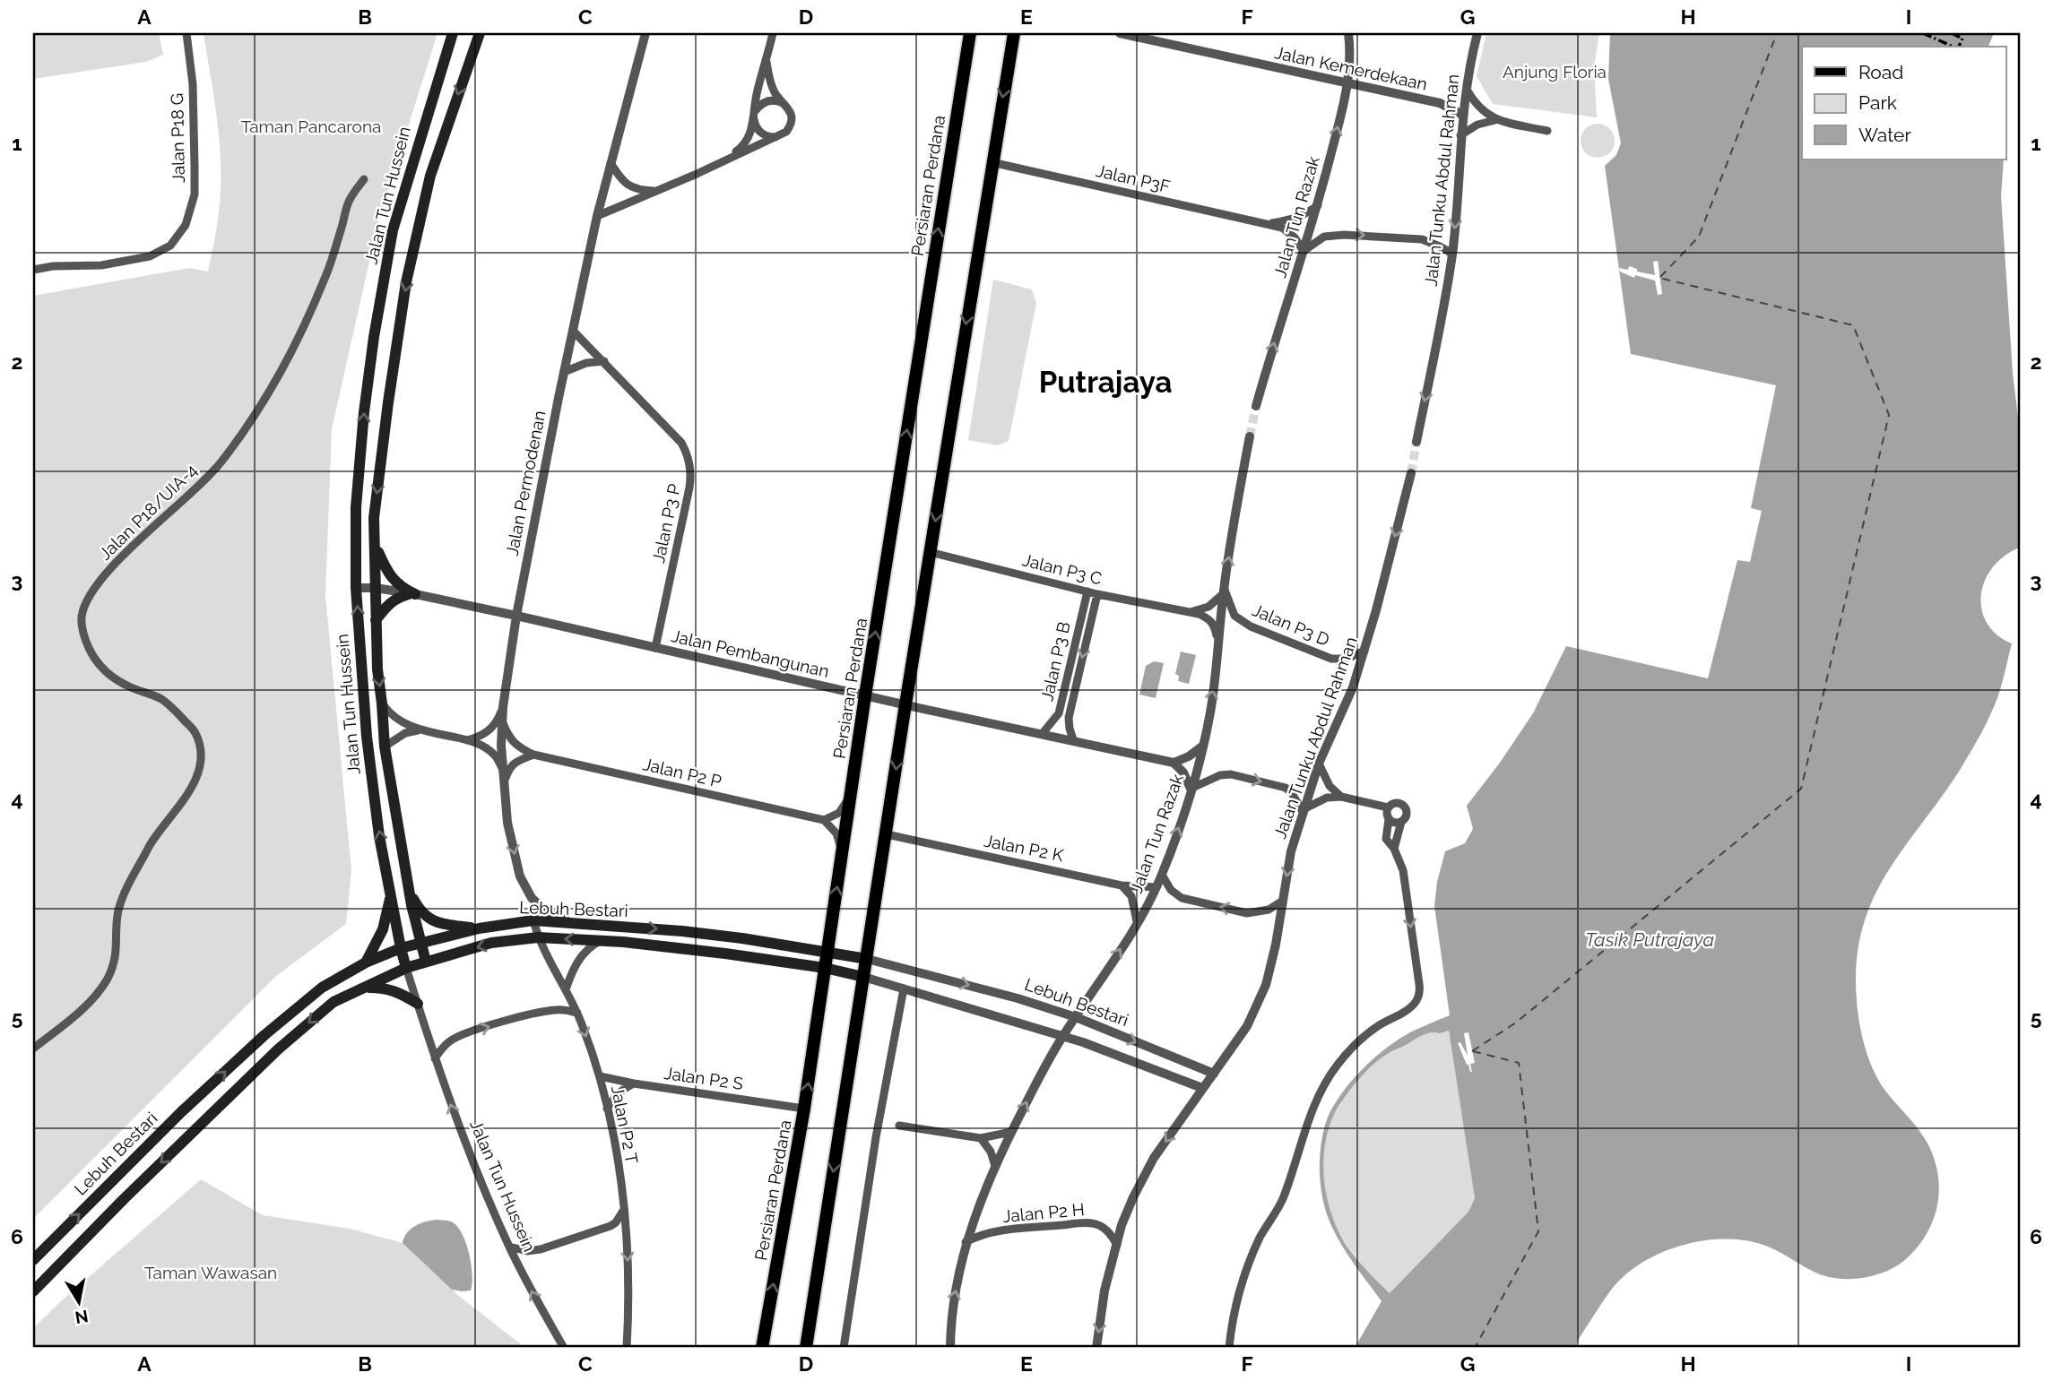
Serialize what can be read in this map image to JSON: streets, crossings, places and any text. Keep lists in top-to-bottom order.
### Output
{
  "streets": {
    "main road": ["Persiaran Perdana", "Jalan Tun Hussein", "Lebuh Bestari"],
    "street": [
      "Jalan Kemerdekaan",
      "Jalan P18 G",
      "Jalan P3F",
      "Jalan Tunku Abdul Rahman",
      "Jalan Tun Razak",
      "Jalan Permodenan",
      "Jalan P18/UIA-4",
      "Jalan P3 P",
      "Jalan P3 C",
      "Jalan P3 D",
      "Jalan Pembangunan",
      "Jalan P3 B",
      "Jalan P2 P",
      "Jalan P2 K",
      "Jalan P2 S",
      "Jalan P2 T",
      "Jalan P2 H"
    ]
  },
  "crossings": [
    ["Jalan Kemerdekaan", "Jalan Tunku Abdul Rahman"],
    ["Jalan Kemerdekaan", "Jalan Tun Razak"],
    ["Jalan P3F", "Jalan Tun Razak"],
    ["Jalan Tunku Abdul Rahman", "Jalan Tun Razak"],
    ["Jalan Tunku Abdul Rahman", "Jalan P3 D"],
    ["Jalan Tunku Abdul Rahman", "Lebuh Bestari"],
    ["Jalan Tunku Abdul Rahman", "Jalan P2 H"],
    ["Persiaran Perdana", "Jalan Pembangunan"],
    ["Persiaran Perdana", "Lebuh Bestari"],
    ["Persiaran Perdana", "Jalan P2 S"],
    ["Jalan Tun Hussein", "Jalan Permodenan"],
    ["Jalan Tun Hussein", "Jalan Pembangunan"],
    ["Jalan Tun Hussein", "Lebuh Bestari"],
    ["Jalan Tun Razak", "Jalan P3 C"],
    ["Jalan Tun Razak", "Jalan P3 D"],
    ["Jalan Tun Razak", "Jalan Pembangunan"],
    ["Jalan Tun Razak", "Jalan P3 B"],
    ["Jalan Tun Razak", "Jalan P2 K"],
    ["Jalan Tun Razak", "Lebuh Bestari"],
    ["Jalan Tun Razak", "Jalan P2 H"],
    ["Jalan Permodenan", "Jalan P3 P"],
    ["Jalan Permodenan", "Jalan Pembangunan"],
    ["Jalan Permodenan", "Jalan P2 P"],
    ["Jalan Permodenan", "Lebuh Bestari"],
    ["Jalan P3 P", "Jalan Pembangunan"],
    ["Jalan P3 C", "Jalan Pembangunan"],
    ["Jalan P3 C", "Jalan P3 B"],
    ["Jalan Pembangunan", "Jalan P3 B"],
    ["Lebuh Bestari", "Jalan P2 T"],
    ["Jalan P2 S", "Jalan P2 T"]
  ],
  "one_way": ["Jalan Tunku Abdul Rahman", "Jalan Tun Razak", "Jalan P2 T"],
  "districts": ["Putrajaya"],
  "water": ["Tasik Putrajaya"],
  "parks": ["Anjung Floria", "Taman Pancarona", "Taman Wawasan"],
  "legend": ["Road", "Park", "Water"],
  "north": "bottom",
  "grid": {
    "columns": [
      "A",
      "B",
      "C",
      "D",
      "E",
      "F",
      "G",
      "H",
      "I"
    ],
    "rows": [
      "1",
      "2",
      "3",
      "4",
      "5",
      "6"
    ]
  }
}
